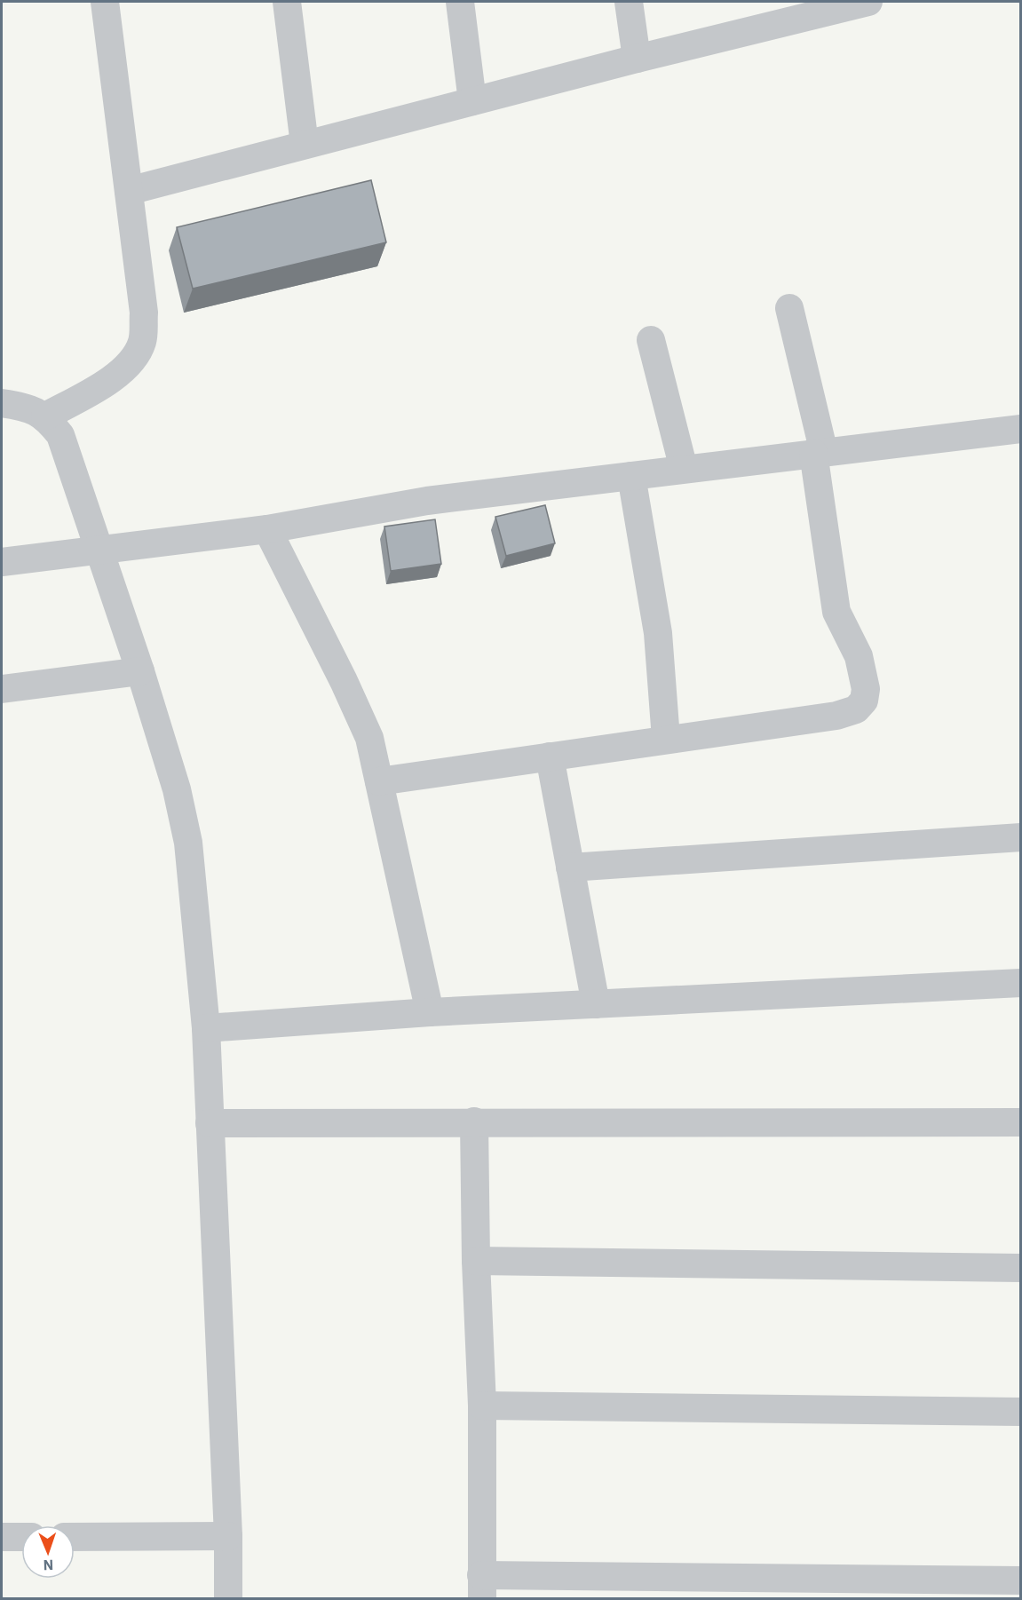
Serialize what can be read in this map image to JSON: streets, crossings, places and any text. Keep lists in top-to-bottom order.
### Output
{
  "north": "bottom"
}
